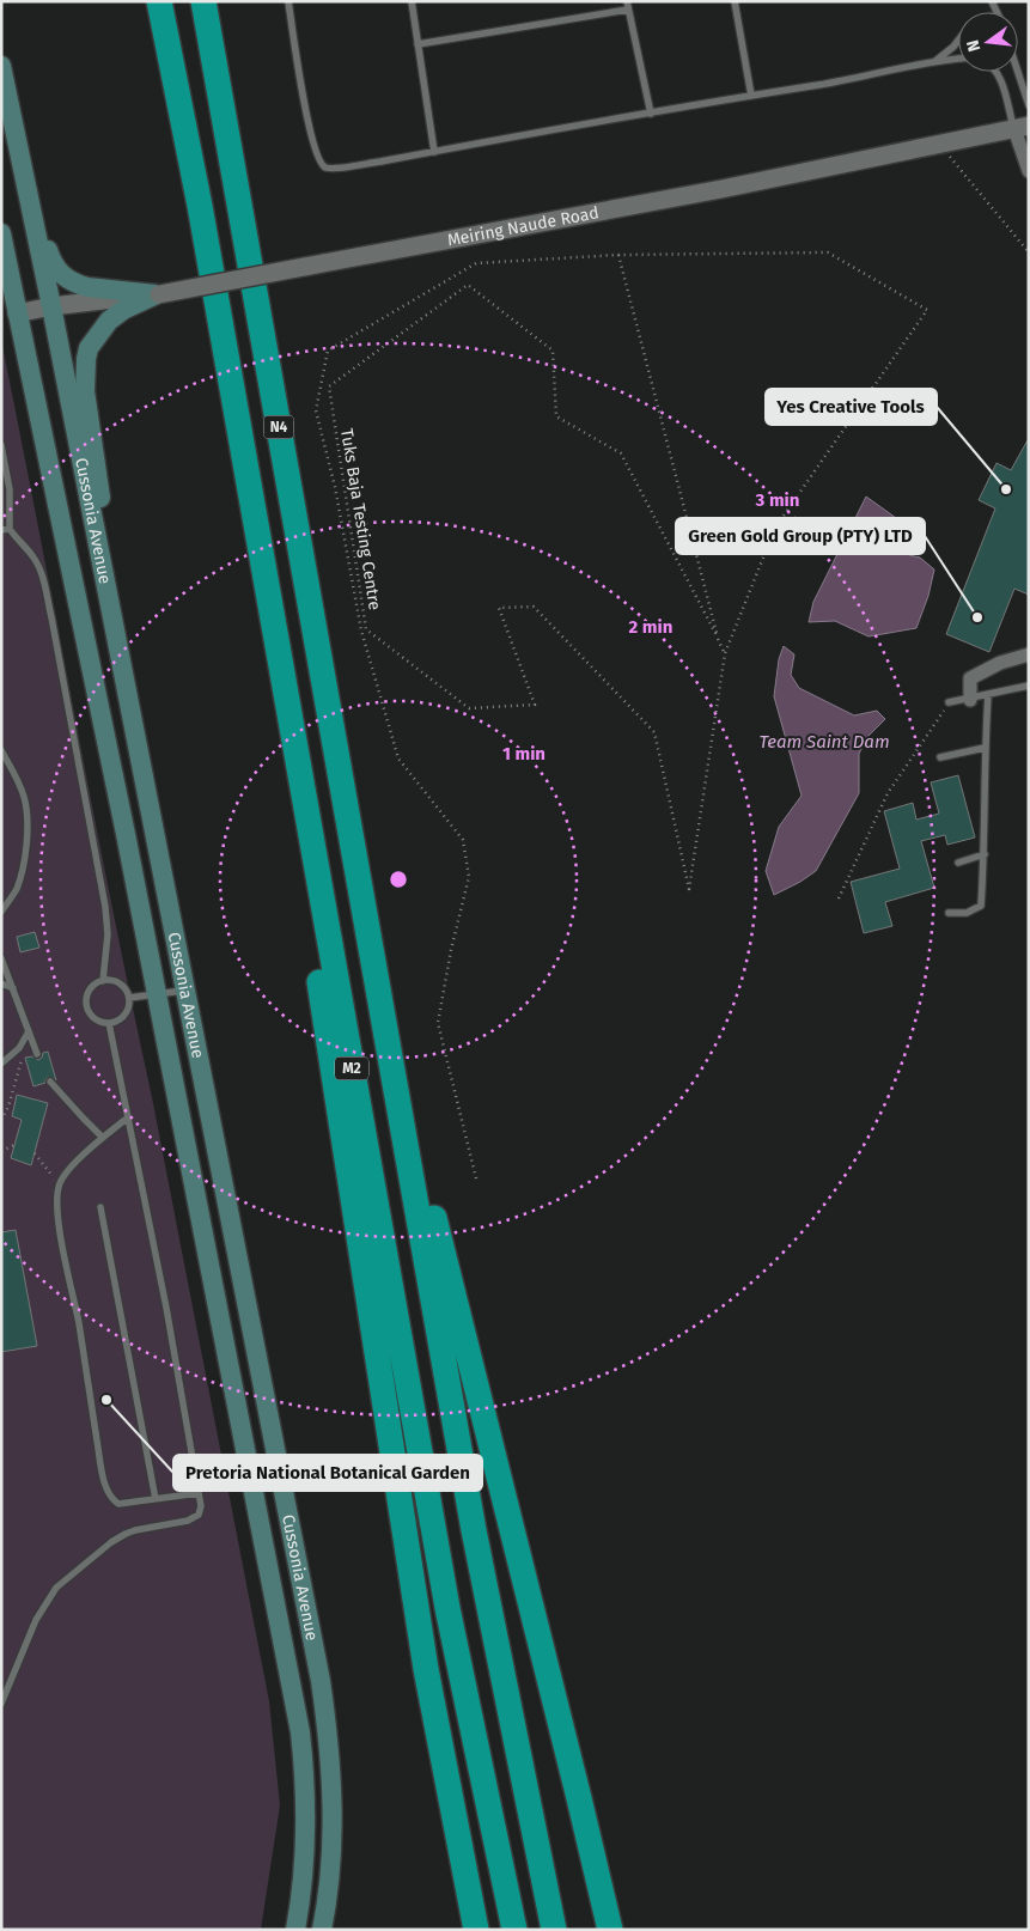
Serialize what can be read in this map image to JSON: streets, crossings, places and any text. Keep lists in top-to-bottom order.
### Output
{
  "streets": {
    "highway": ["N4", "M2"],
    "main road": ["Cussonia Avenue"],
    "street": ["Meiring Naude Road"],
    "path": ["Tuks Baja Testing Centre"]
  },
  "crossings": [
    ["Meiring Naude Road", "Cussonia Avenue"],
    ["N4", "M2"]
  ],
  "water": ["Team Saint Dam"],
  "places": ["Yes Creative Tools", "Green Gold Group (PTY) LTD", "Pretoria National Botanical Garden"],
  "north": "left",
  "rings": ["3 min", "2 min", "1 min"]
}
